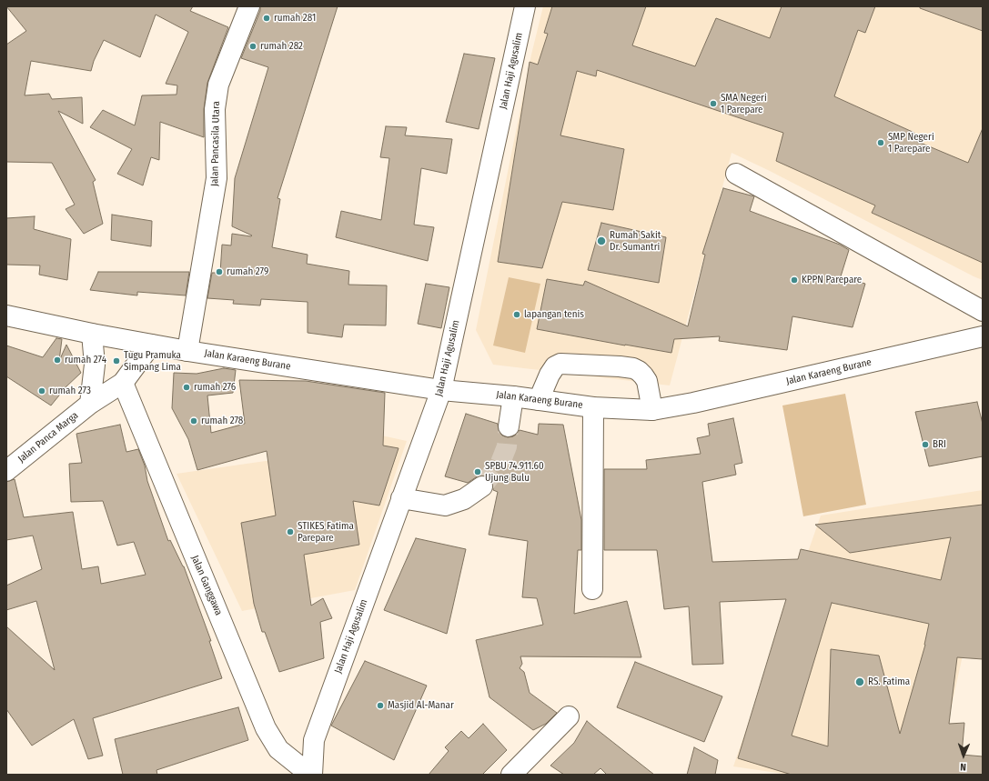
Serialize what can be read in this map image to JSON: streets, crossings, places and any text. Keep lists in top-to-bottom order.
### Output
{
  "streets": {
    "main road": [
      "Jalan Haji Agusalim",
      "Jalan Pancasila Utara",
      "Jalan Karaeng Burane",
      "Jalan Panca Marga",
      "Jalan Ganggawa"
    ]
  },
  "crossings": [
    ["Jalan Haji Agusalim", "Jalan Karaeng Burane"],
    ["Jalan Pancasila Utara", "Jalan Karaeng Burane"],
    ["Jalan Karaeng Burane", "Jalan Panca Marga"],
    ["Jalan Panca Marga", "Jalan Ganggawa"]
  ],
  "places": [
    "rumah 281",
    "rumah 282",
    "SMA Negeri 1 Parepare",
    "SMP Negeri 1 Parepare",
    "Rumah Sakit Dr. Sumantri",
    "rumah 279",
    "KPPN Parepare",
    "lapangan tenis",
    "rumah 274",
    "Tugu Pramuka Simpang Lima",
    "rumah 276",
    "rumah 273",
    "rumah 278",
    "BRI",
    "SPBU 74.911.60 Ujung Bulu",
    "STIKES Fatima Parepare",
    "RS. Fatima",
    "Masjid Al-Manar"
  ],
  "north": "bottom"
}
